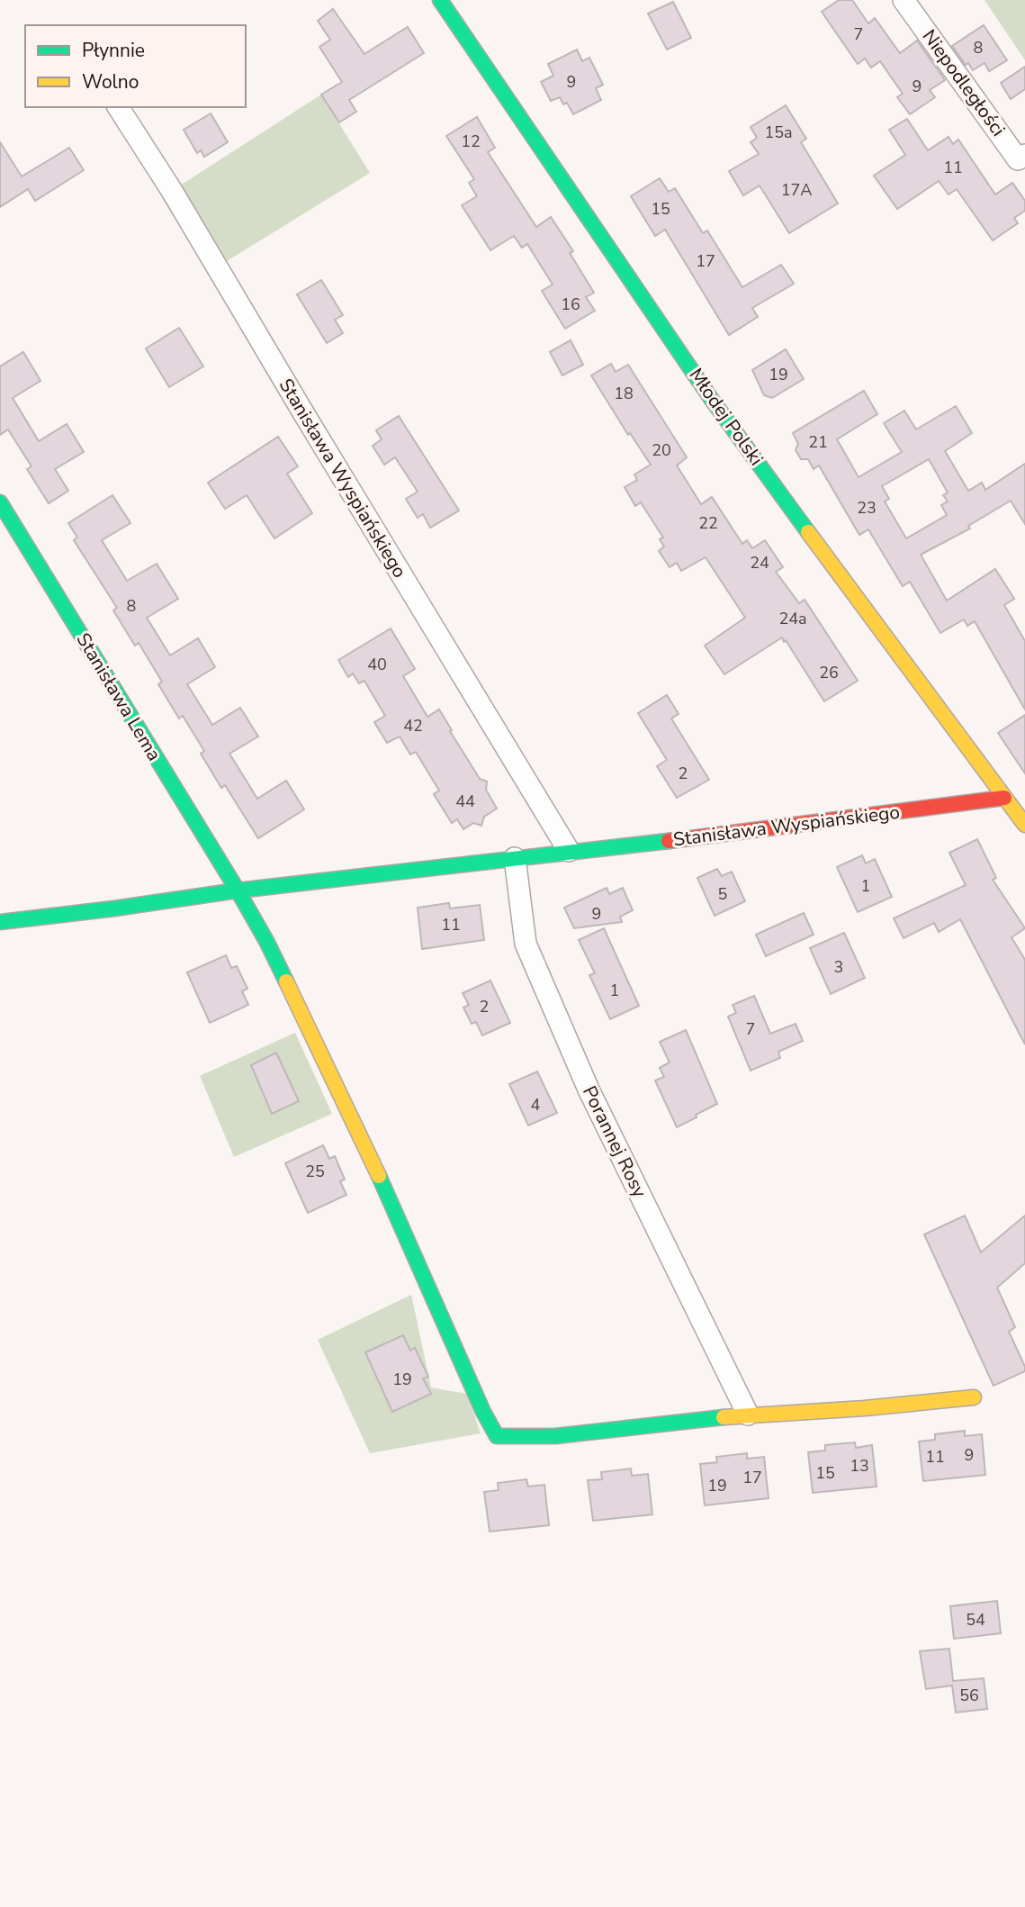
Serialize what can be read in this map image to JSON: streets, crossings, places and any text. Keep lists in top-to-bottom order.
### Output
{
  "streets": {
    "street": [
      "Niepodległości",
      "Młodej Polski",
      "Stanisława Wyspiańskiego",
      "Stanisława Lema",
      "Porannej Rosy"
    ]
  },
  "crossings": [
    ["Młodej Polski", "Stanisława Wyspiańskiego"],
    ["Stanisława Wyspiańskiego", "Stanisława Lema"],
    ["Stanisława Wyspiańskiego", "Porannej Rosy"],
    ["Stanisława Lema", "Porannej Rosy"]
  ],
  "house_numbers": [
    "7",
    "8",
    "9",
    "9",
    "15a",
    "12",
    "11",
    "17A",
    "15",
    "17",
    "16",
    "19",
    "18",
    "21",
    "20",
    "23",
    "22",
    "24",
    "8",
    "24a",
    "40",
    "26",
    "42",
    "2",
    "44",
    "1",
    "5",
    "9",
    "11",
    "3",
    "1",
    "2",
    "7",
    "4",
    "25",
    "19",
    "9",
    "11",
    "13",
    "15",
    "17",
    "19",
    "54",
    "56"
  ],
  "legend": ["Płynnie", "Wolno"]
}
